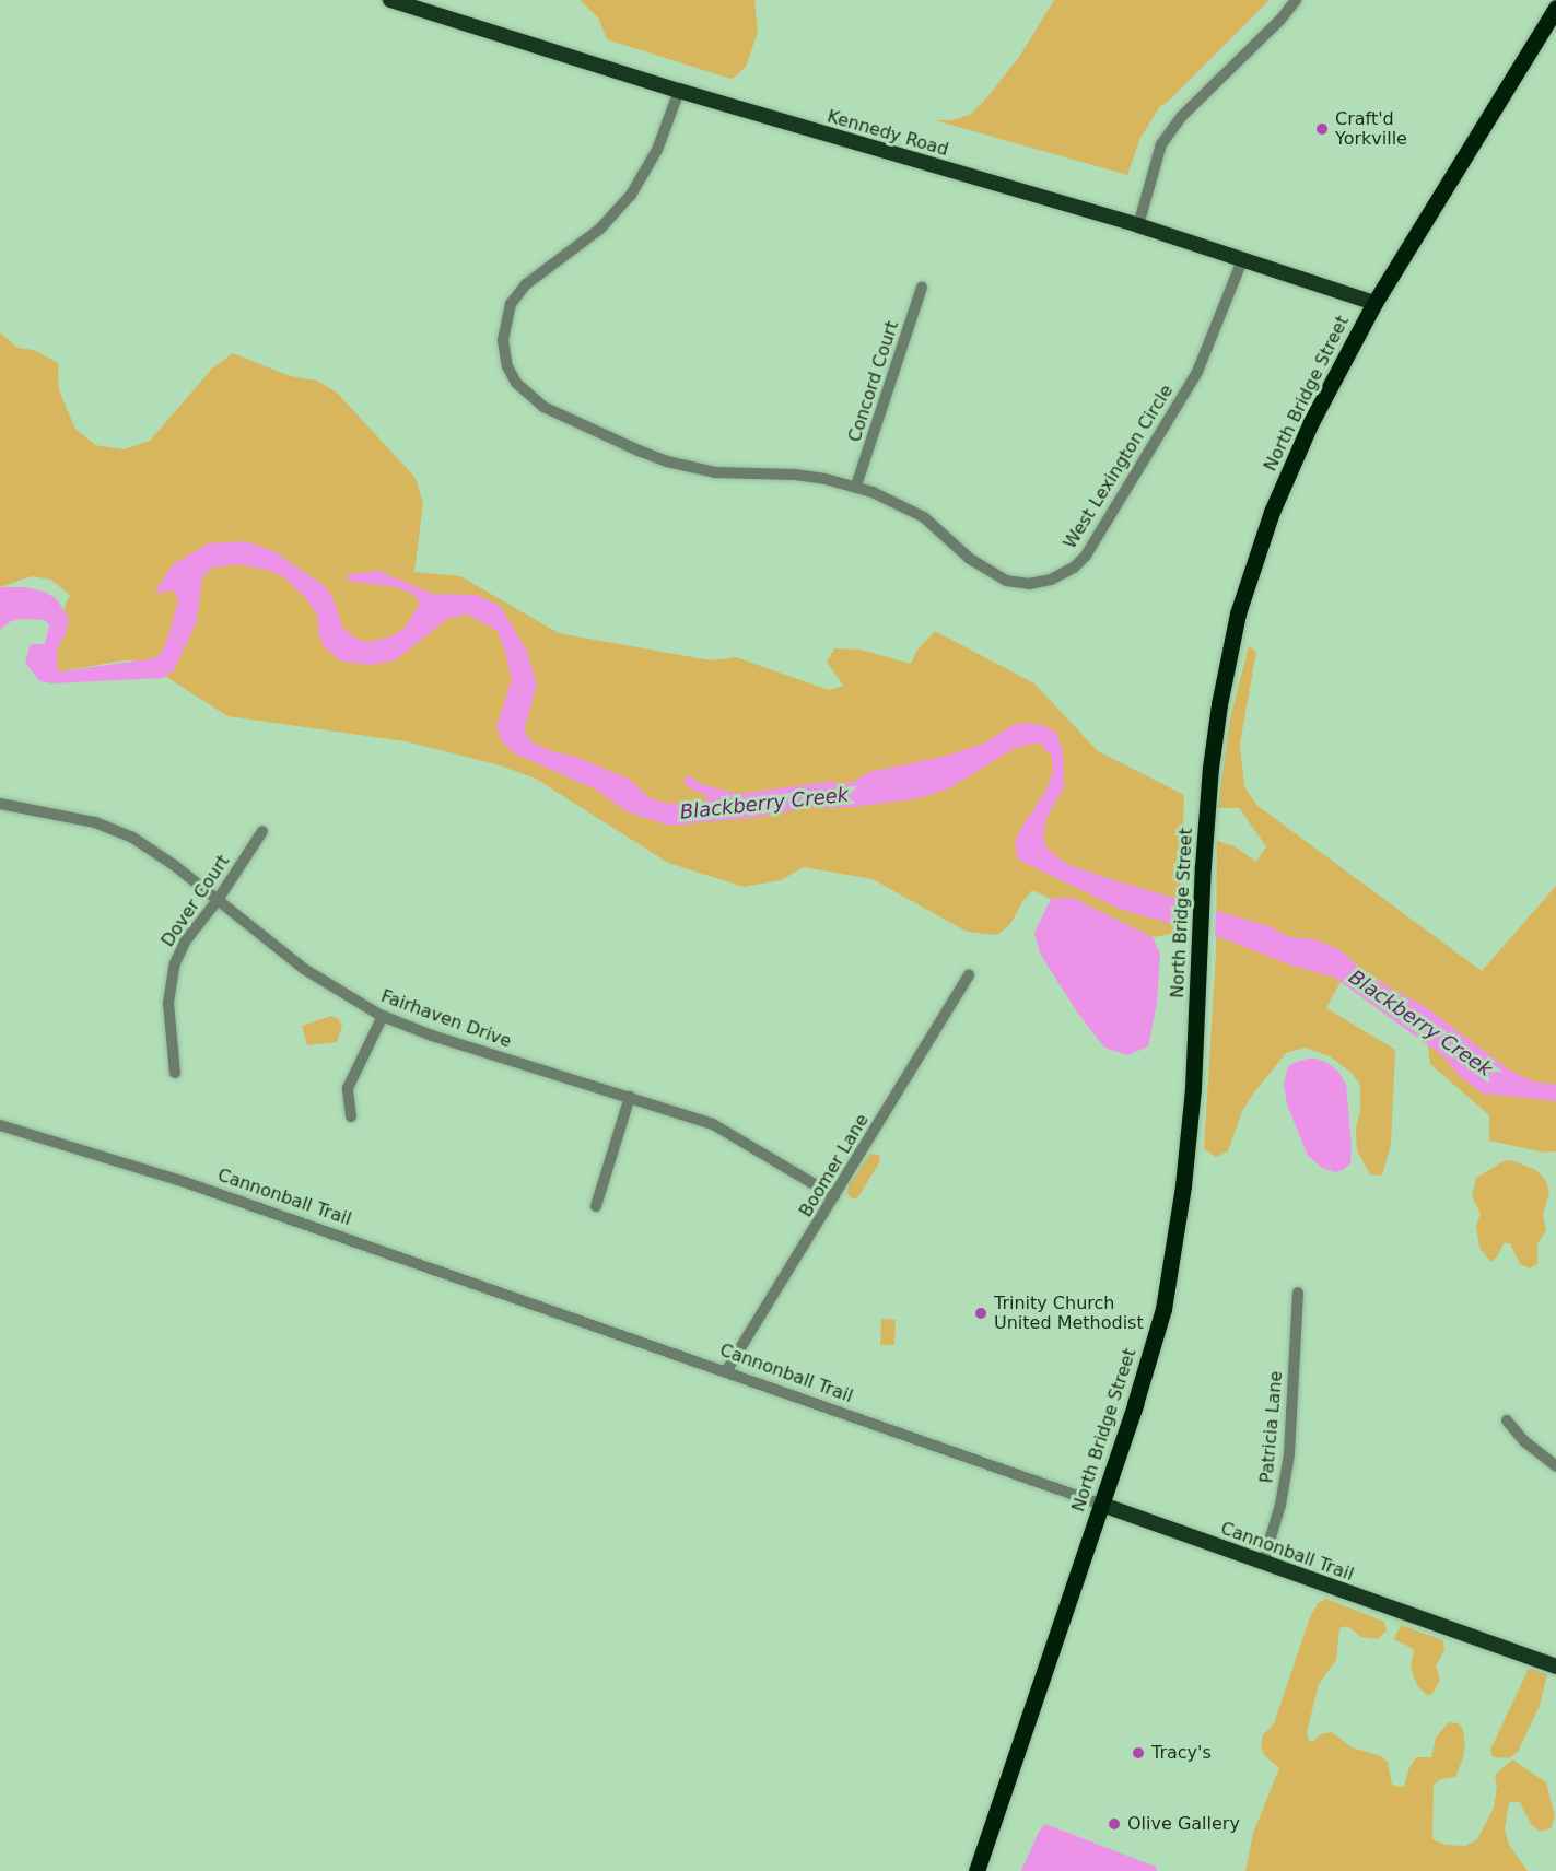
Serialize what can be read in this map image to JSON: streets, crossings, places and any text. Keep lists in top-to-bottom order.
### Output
{
  "streets": {
    "highway": ["North Bridge Street"],
    "main road": ["Kennedy Road", "Cannonball Trail"],
    "street": [
      "Concord Court",
      "West Lexington Circle",
      "Dover Court",
      "Fairhaven Drive",
      "Boomer Lane",
      "Patricia Lane"
    ]
  },
  "crossings": [
    ["Kennedy Road", "North Bridge Street"],
    ["Kennedy Road", "West Lexington Circle"],
    ["Concord Court", "West Lexington Circle"],
    ["North Bridge Street", "Cannonball Trail"],
    ["Dover Court", "Fairhaven Drive"],
    ["Fairhaven Drive", "Boomer Lane"],
    ["Boomer Lane", "Cannonball Trail"],
    ["Cannonball Trail", "Patricia Lane"]
  ],
  "water": ["Blackberry Creek"],
  "places": [
    "Craft'd Yorkville",
    "Trinity Church United Methodist",
    "Tracy's",
    "Olive Gallery"
  ]
}
